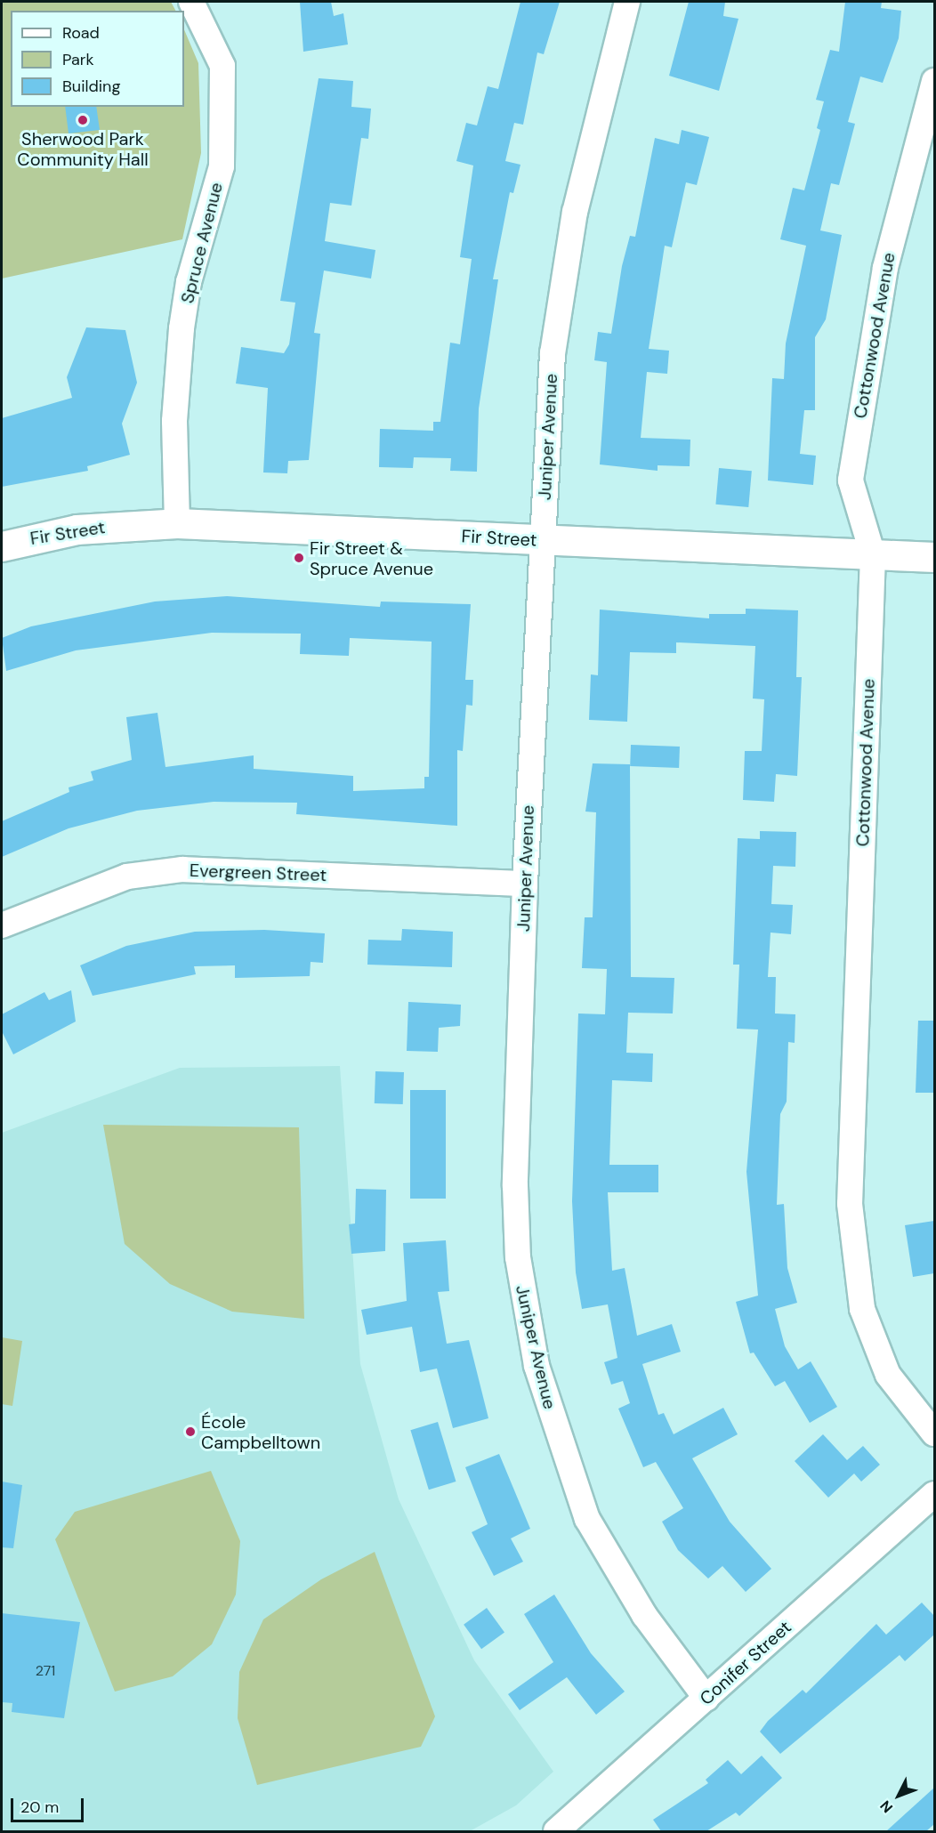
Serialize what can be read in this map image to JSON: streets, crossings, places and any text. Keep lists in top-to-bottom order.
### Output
{
  "streets": {
    "street": [
      "Spruce Avenue",
      "Cottonwood Avenue",
      "Juniper Avenue",
      "Fir Street",
      "Evergreen Street",
      "Conifer Street"
    ]
  },
  "crossings": [
    ["Spruce Avenue", "Fir Street"],
    ["Cottonwood Avenue", "Fir Street"],
    ["Juniper Avenue", "Fir Street"],
    ["Juniper Avenue", "Evergreen Street"],
    ["Juniper Avenue", "Conifer Street"]
  ],
  "places": ["Sherwood Park Community Hall", "Fir Street & Spruce Avenue", "École Campbelltown"],
  "house_numbers": ["271"],
  "legend": ["Road", "Park", "Building"],
  "scale_bar": "20 m",
  "north": "bottom left"
}
